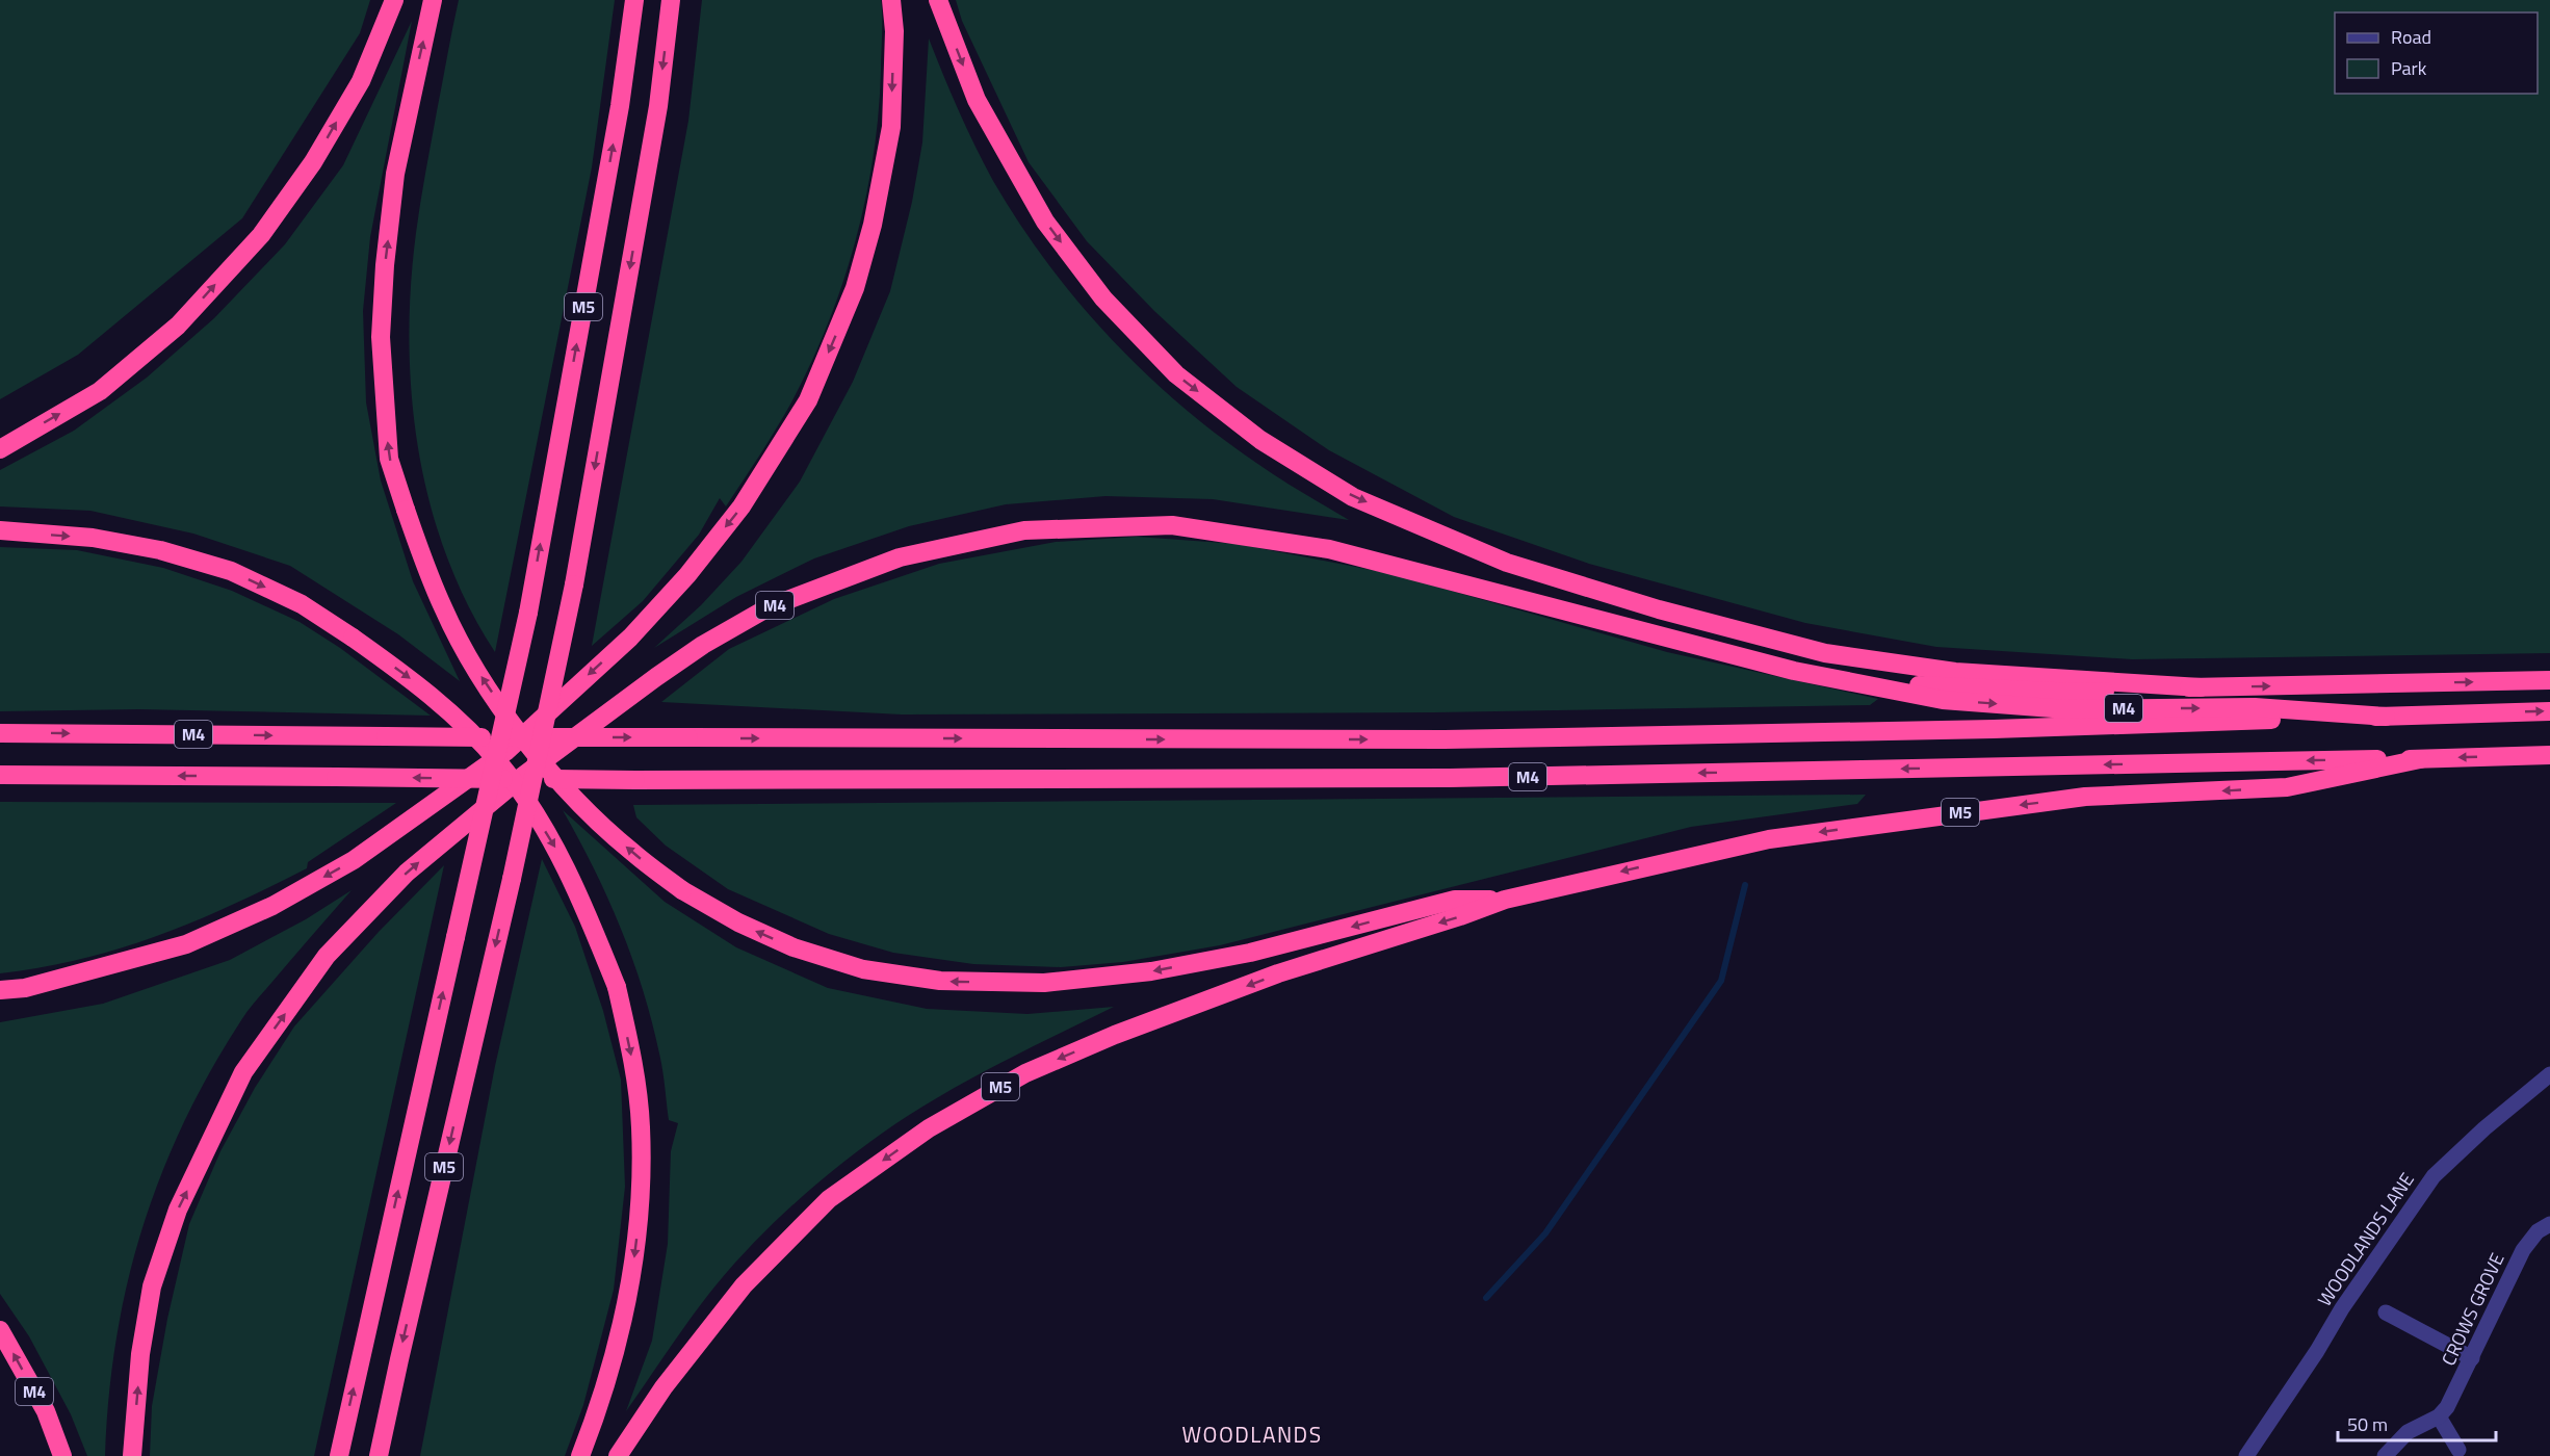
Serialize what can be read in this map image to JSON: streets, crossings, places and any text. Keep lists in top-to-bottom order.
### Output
{
  "streets": {
    "highway": ["M5", "M4"],
    "street": ["WOODLANDS LANE", "CROWS GROVE"]
  },
  "crossings": [
    ["M5", "M4"]
  ],
  "districts": ["WOODLANDS"],
  "legend": ["Road", "Park"],
  "scale_bar": "50 m"
}
